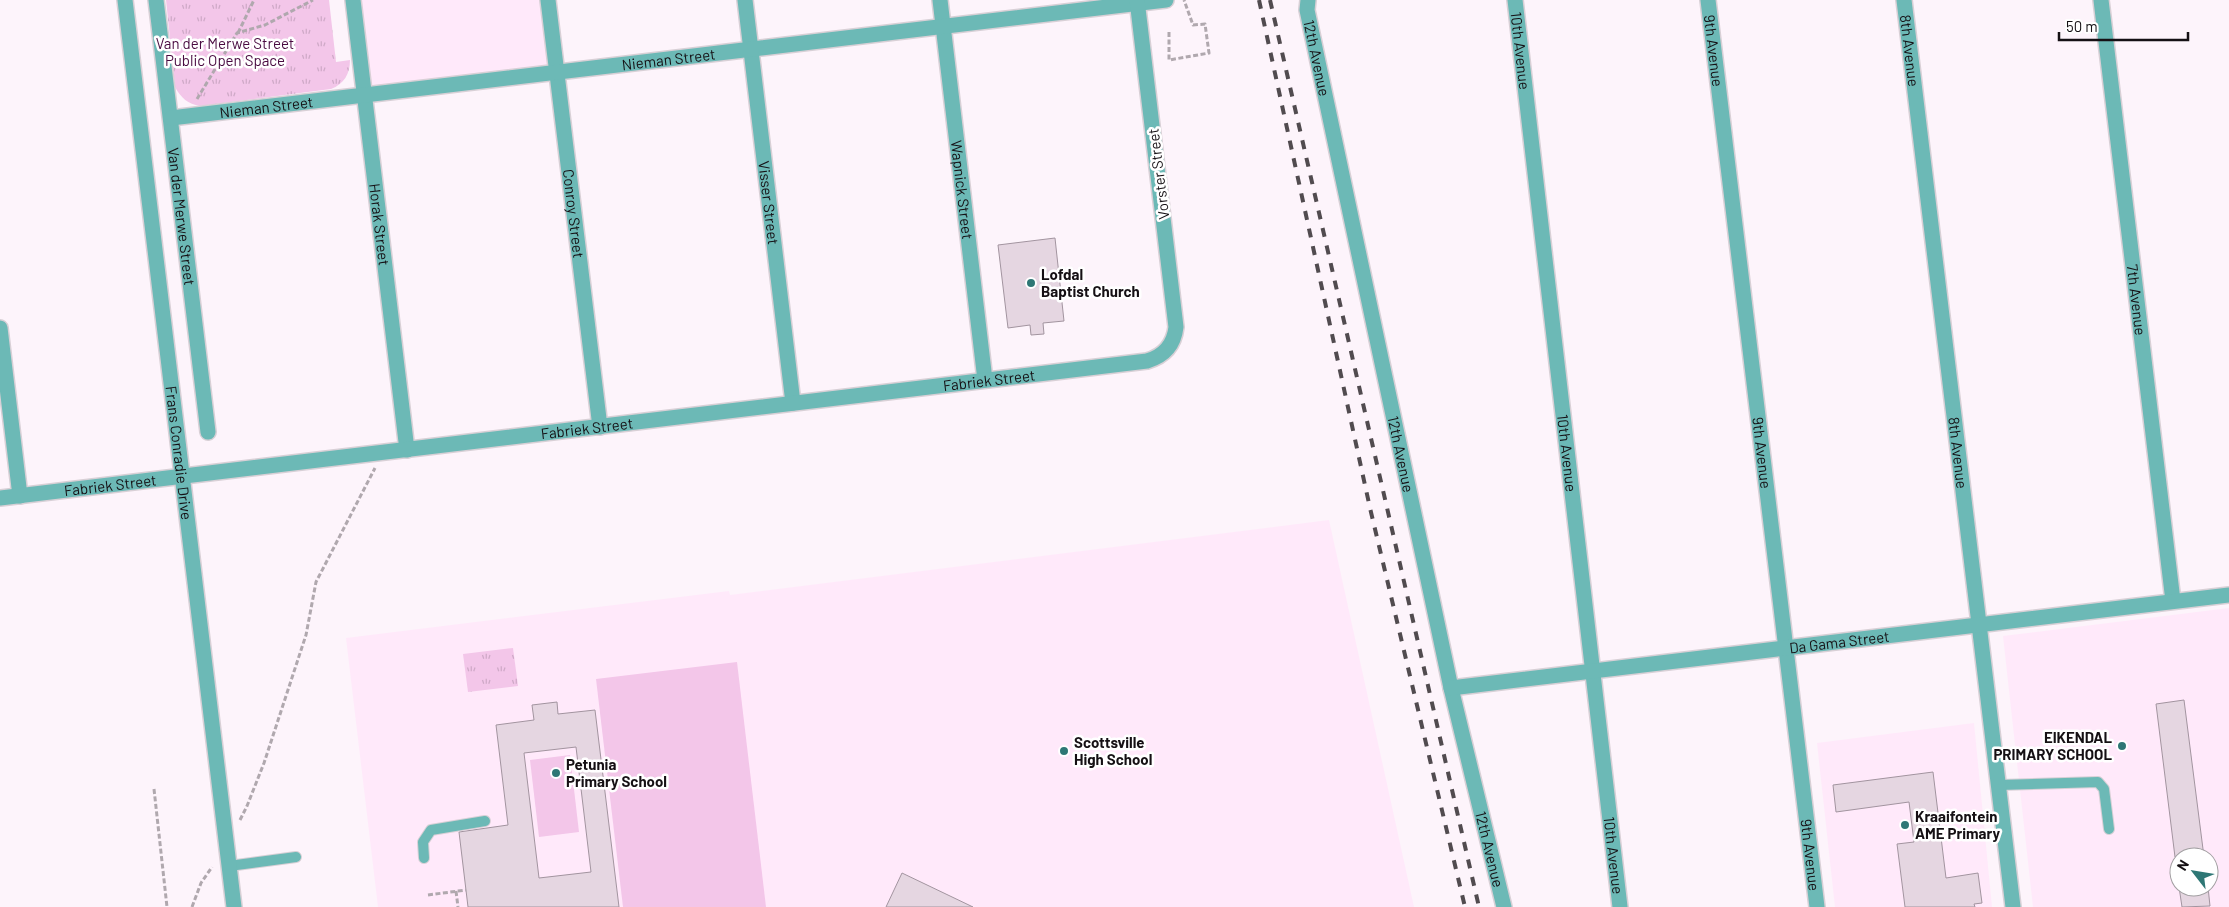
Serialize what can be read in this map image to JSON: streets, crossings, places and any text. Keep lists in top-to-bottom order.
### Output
{
  "streets": {
    "street": [
      "10th Avenue",
      "9th Avenue",
      "8th Avenue",
      "12th Avenue",
      "Nieman Street",
      "Vorster Street",
      "Wapnick Street",
      "Visser Street",
      "Conroy Street",
      "Van der Merwe Street",
      "Horak Street",
      "7th Avenue",
      "Fabriek Street",
      "Frans Conradie Drive",
      "Da Gama Street"
    ]
  },
  "crossings": [
    ["10th Avenue", "Da Gama Street"],
    ["9th Avenue", "Da Gama Street"],
    ["8th Avenue", "Da Gama Street"],
    ["12th Avenue", "Da Gama Street"],
    ["Nieman Street", "Vorster Street"],
    ["Nieman Street", "Wapnick Street"],
    ["Nieman Street", "Visser Street"],
    ["Nieman Street", "Conroy Street"],
    ["Nieman Street", "Van der Merwe Street"],
    ["Nieman Street", "Horak Street"],
    ["Vorster Street", "Fabriek Street"],
    ["Wapnick Street", "Fabriek Street"],
    ["Visser Street", "Fabriek Street"],
    ["Conroy Street", "Fabriek Street"],
    ["Horak Street", "Fabriek Street"],
    ["7th Avenue", "Da Gama Street"],
    ["Fabriek Street", "Frans Conradie Drive"]
  ],
  "parks": ["Van der Merwe Street Public Open Space"],
  "places": [
    "Lofdal Baptist Church",
    "EIKENDAL PRIMARY SCHOOL",
    "Scottsville High School",
    "Petunia Primary School",
    "Kraaifontein AME Primary"
  ],
  "scale_bar": "50 m",
  "north": "top left"
}
